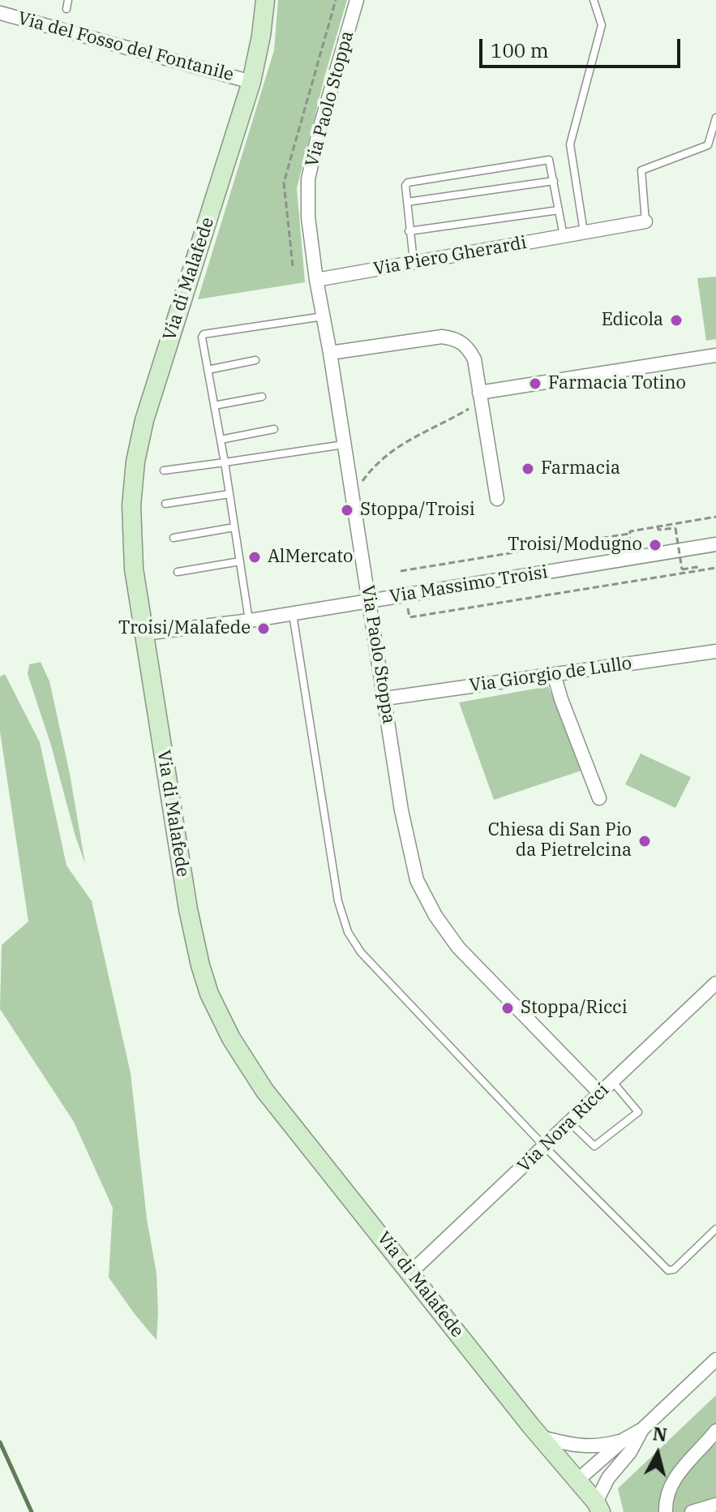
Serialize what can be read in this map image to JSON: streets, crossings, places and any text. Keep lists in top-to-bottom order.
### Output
{
  "streets": {
    "street": [
      "Via del Fosso del Fontanile",
      "Via Paolo Stoppa",
      "Via Piero Gherardi",
      "Via di Malafede",
      "Via Massimo Troisi",
      "Via Giorgio de Lullo",
      "Via Nora Ricci"
    ]
  },
  "crossings": [
    ["Via del Fosso del Fontanile", "Via di Malafede"],
    ["Via Paolo Stoppa", "Via Piero Gherardi"],
    ["Via Paolo Stoppa", "Via Massimo Troisi"],
    ["Via Paolo Stoppa", "Via Giorgio de Lullo"],
    ["Via Paolo Stoppa", "Via Nora Ricci"],
    ["Via di Malafede", "Via Massimo Troisi"],
    ["Via di Malafede", "Via Nora Ricci"]
  ],
  "places": [
    "Edicola",
    "Farmacia Totino",
    "Farmacia",
    "Stoppa/Troisi",
    "Troisi/Modugno",
    "AlMercato",
    "Troisi/Malafede",
    "Chiesa di San Pio da Pietrelcina",
    "Stoppa/Ricci"
  ],
  "scale_bar": "100 m",
  "north": "top"
}
